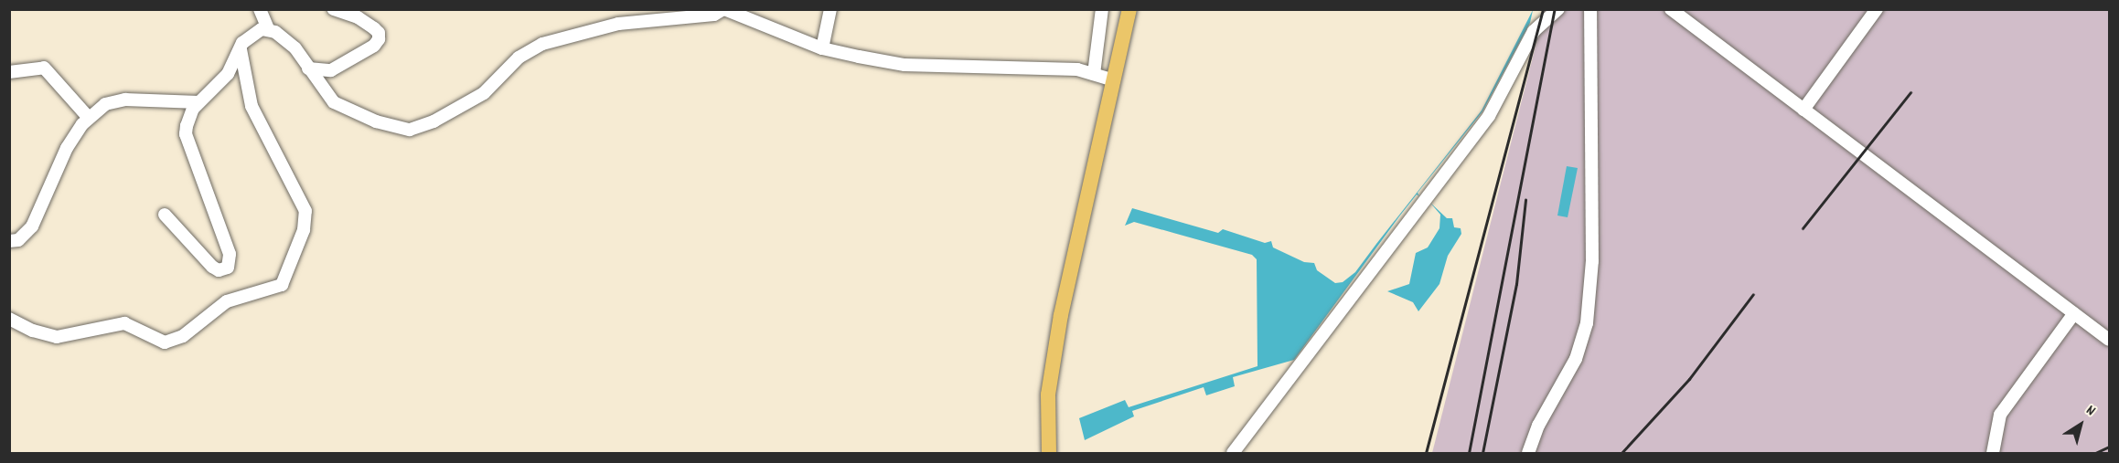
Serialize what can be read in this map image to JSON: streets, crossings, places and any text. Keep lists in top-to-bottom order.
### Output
{
  "north": "top right"
}
